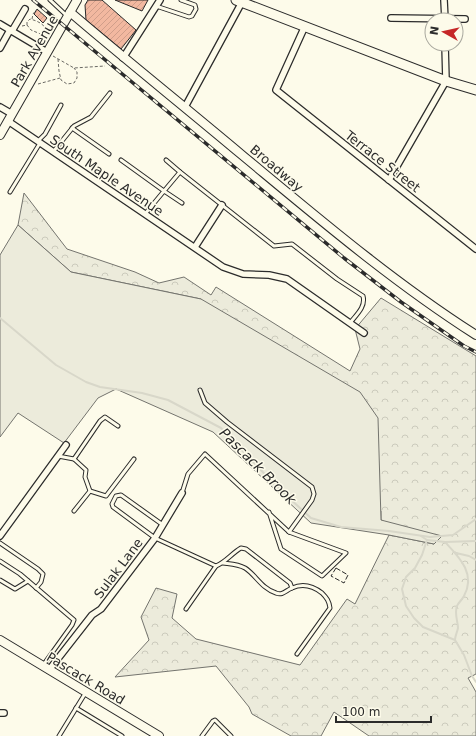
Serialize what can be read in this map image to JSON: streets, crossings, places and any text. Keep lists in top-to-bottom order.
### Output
{
  "streets": {
    "street": [
      "Park Avenue",
      "Terrace Street",
      "Broadway",
      "South Maple Avenue",
      "Sulak Lane",
      "Pascack Road"
    ]
  },
  "crossings": [
    ["Park Avenue", "Broadway"],
    ["Park Avenue", "South Maple Avenue"],
    ["Sulak Lane", "Pascack Road"]
  ],
  "water": ["Pascack Brook"],
  "scale_bar": "100 m",
  "north": "left"
}
